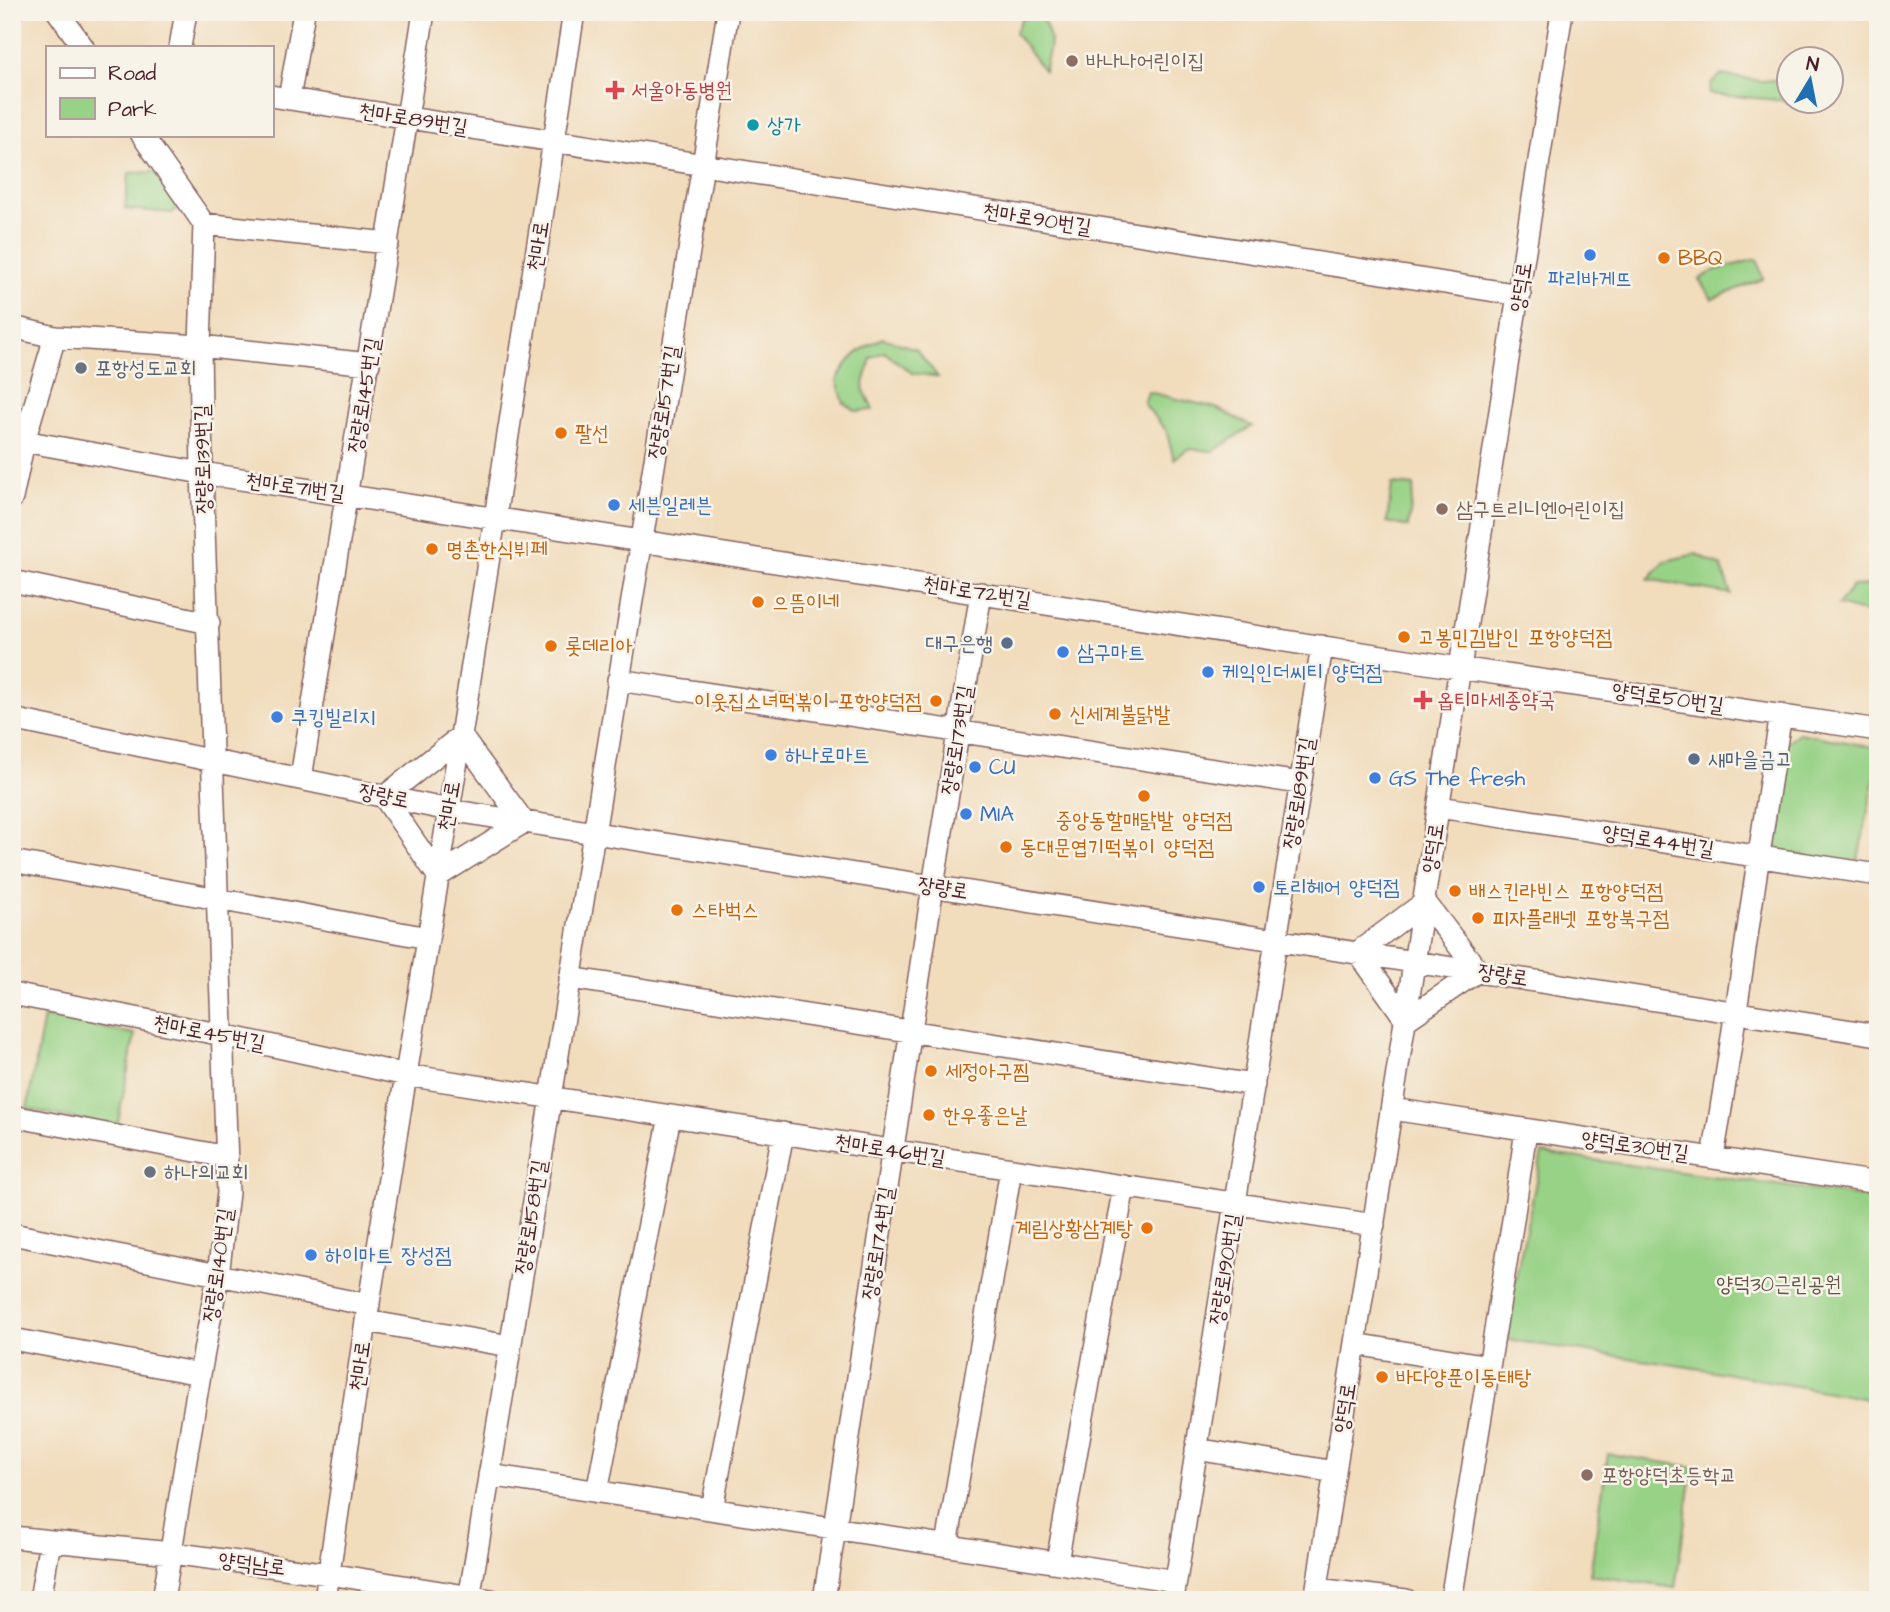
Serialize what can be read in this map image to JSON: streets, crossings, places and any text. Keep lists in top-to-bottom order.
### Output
{
  "streets": {
    "street": [
      "천마로89번길",
      "천마로90번길",
      "천마로",
      "양덕로",
      "장량로145번길",
      "장량로157번길",
      "장량로139번길",
      "천마로71번길",
      "천마로72번길",
      "양덕로50번길",
      "장량로173번길",
      "장량로189번길",
      "장량로",
      "양덕로44번길",
      "천마로45번길",
      "양덕로30번길",
      "천마로46번길",
      "장량로158번길",
      "장량로174번길",
      "장량로140번길",
      "장량로190번길",
      "양덕남로"
    ]
  },
  "crossings": [
    ["천마로89번길", "천마로90번길"],
    ["천마로89번길", "천마로"],
    ["천마로89번길", "장량로145번길"],
    ["천마로90번길", "천마로"],
    ["천마로90번길", "양덕로"],
    ["천마로90번길", "장량로157번길"],
    ["천마로", "천마로71번길"],
    ["천마로", "천마로72번길"],
    ["천마로", "장량로"],
    ["천마로", "천마로45번길"],
    ["천마로", "천마로46번길"],
    ["천마로", "양덕남로"],
    ["양덕로", "천마로72번길"],
    ["양덕로", "양덕로50번길"],
    ["양덕로", "장량로"],
    ["양덕로", "양덕로44번길"],
    ["양덕로", "양덕로30번길"],
    ["양덕로", "천마로46번길"],
    ["장량로145번길", "천마로71번길"],
    ["장량로145번길", "장량로"],
    ["장량로157번길", "천마로72번길"],
    ["장량로157번길", "장량로"],
    ["장량로157번길", "장량로158번길"],
    ["장량로139번길", "천마로71번길"],
    ["장량로139번길", "장량로"],
    ["장량로139번길", "장량로140번길"],
    ["천마로71번길", "천마로72번길"],
    ["천마로72번길", "양덕로50번길"],
    ["천마로72번길", "장량로173번길"],
    ["천마로72번길", "장량로189번길"],
    ["장량로173번길", "장량로"],
    ["장량로173번길", "장량로174번길"],
    ["장량로189번길", "장량로"],
    ["장량로189번길", "장량로190번길"],
    ["장량로", "장량로158번길"],
    ["장량로", "장량로174번길"],
    ["장량로", "장량로140번길"],
    ["장량로", "장량로190번길"],
    ["천마로45번길", "천마로46번길"],
    ["천마로45번길", "장량로140번길"],
    ["천마로46번길", "장량로158번길"],
    ["천마로46번길", "장량로174번길"],
    ["천마로46번길", "장량로190번길"],
    ["장량로158번길", "양덕남로"],
    ["장량로140번길", "양덕남로"]
  ],
  "parks": ["양덕30근린공원"],
  "places": {
    "other": [
      "바나나어린이집",
      "상가",
      "파리바게뜨",
      "BBQ",
      "포항성도교회",
      "팔선",
      "세븐일레븐",
      "삼구트리니엔어린이집",
      "명촌한식뷔페",
      "으뜸이네",
      "고봉민김밥인 포항양덕점",
      "대구은행",
      "롯데리아",
      "삼구마트",
      "케익인더씨티 양덕점",
      "이웃집소녀떡볶이 포항양덕점",
      "신세계불닭발",
      "쿠킹빌리지",
      "하나로마트",
      "새마을금고",
      "CU",
      "GS The fresh",
      "중앙동할매닭발 양덕점",
      "MIA",
      "동대문엽기떡볶이 양덕점",
      "토리헤어 양덕점",
      "배스킨라빈스 포항양덕점",
      "스타벅스",
      "피자플래넷 포항북구점",
      "세정아구찜",
      "한우좋은날",
      "하나의교회",
      "계림상황삼계탕",
      "하이마트 장성점",
      "바다양푼이동태탕",
      "포항양덕초등학교"
    ],
    "health": ["서울아동병원", "옵티마세종약국"]
  },
  "legend": ["Road", "Park"],
  "north": "top"
}
